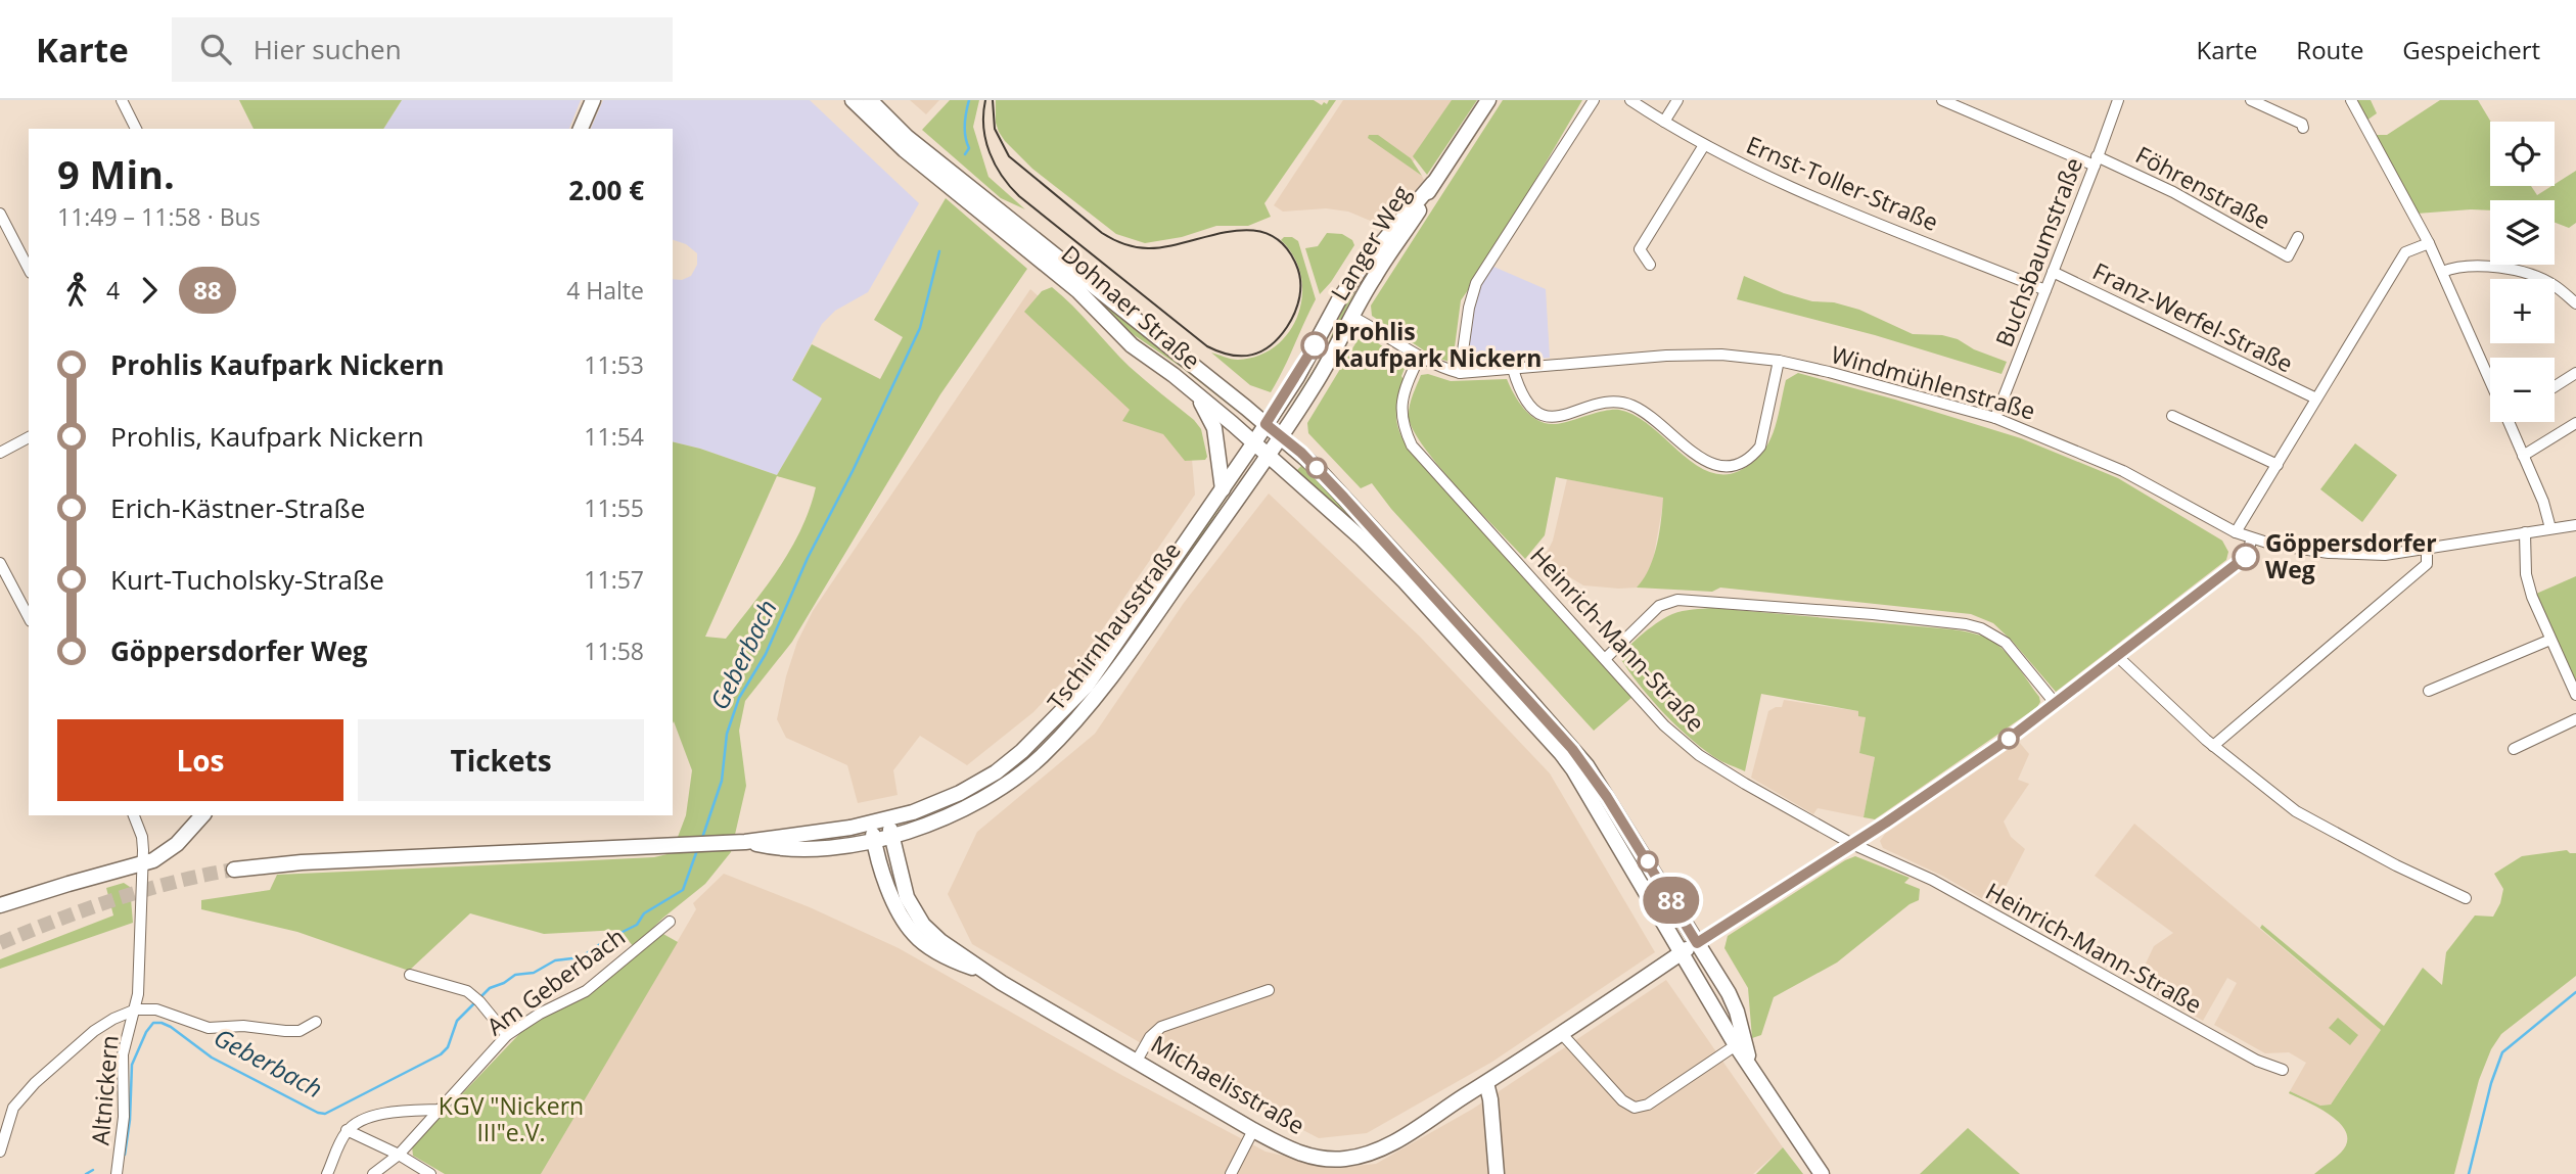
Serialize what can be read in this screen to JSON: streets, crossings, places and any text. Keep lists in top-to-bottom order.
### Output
{
  "streets": {
    "main road": [
      "Langer Weg",
      "Dohnaer Straße",
      "Tschirnhausstraße",
      "Michaelisstraße"
    ],
    "street": [
      "Ernst-Toller-Straße",
      "Föhrenstraße",
      "Buchsbaumstraße",
      "Franz-Werfel-Straße",
      "Windmühlenstraße",
      "Heinrich-Mann-Straße",
      "Am Geberbach",
      "Altnickern"
    ]
  },
  "crossings": [
    ["Ernst-Toller-Straße", "Buchsbaumstraße"],
    ["Föhrenstraße", "Buchsbaumstraße"],
    ["Langer Weg", "Dohnaer Straße"],
    ["Langer Weg", "Windmühlenstraße"],
    ["Langer Weg", "Tschirnhausstraße"],
    ["Buchsbaumstraße", "Franz-Werfel-Straße"],
    ["Buchsbaumstraße", "Windmühlenstraße"],
    ["Dohnaer Straße", "Tschirnhausstraße"],
    ["Dohnaer Straße", "Michaelisstraße"],
    ["Windmühlenstraße", "Heinrich-Mann-Straße"],
    ["Tschirnhausstraße", "Michaelisstraße"]
  ],
  "water": ["Geberbach"],
  "parks": ["KGV \"Nickern III\"e.V."],
  "places": ["Prohlis Kaufpark Nickern", "Göppersdorfer Weg"],
  "lines": ["bus line 88"],
  "page": {
    "header": "Karte",
    "search": "Hier suchen",
    "nav": ["Karte", "Route", "Gespeichert"],
    "on_map": "88",
    "map_buttons": ["+", "−"],
    "heading": ["9 Min.", "11:49 – 11:58 · Bus", "2.00 €"],
    "legs": ["4", "88", "4 Halte"],
    "list": [
      {
        "name": "Prohlis Kaufpark Nickern",
        "value": "11:53"
      },
      {
        "name": "Prohlis, Kaufpark Nickern",
        "value": "11:54"
      },
      {
        "name": "Erich-Kästner-Straße",
        "value": "11:55"
      },
      {
        "name": "Kurt-Tucholsky-Straße",
        "value": "11:57"
      },
      {
        "name": "Göppersdorfer Weg",
        "value": "11:58"
      }
    ],
    "buttons": ["Los", "Tickets"]
  }
}
